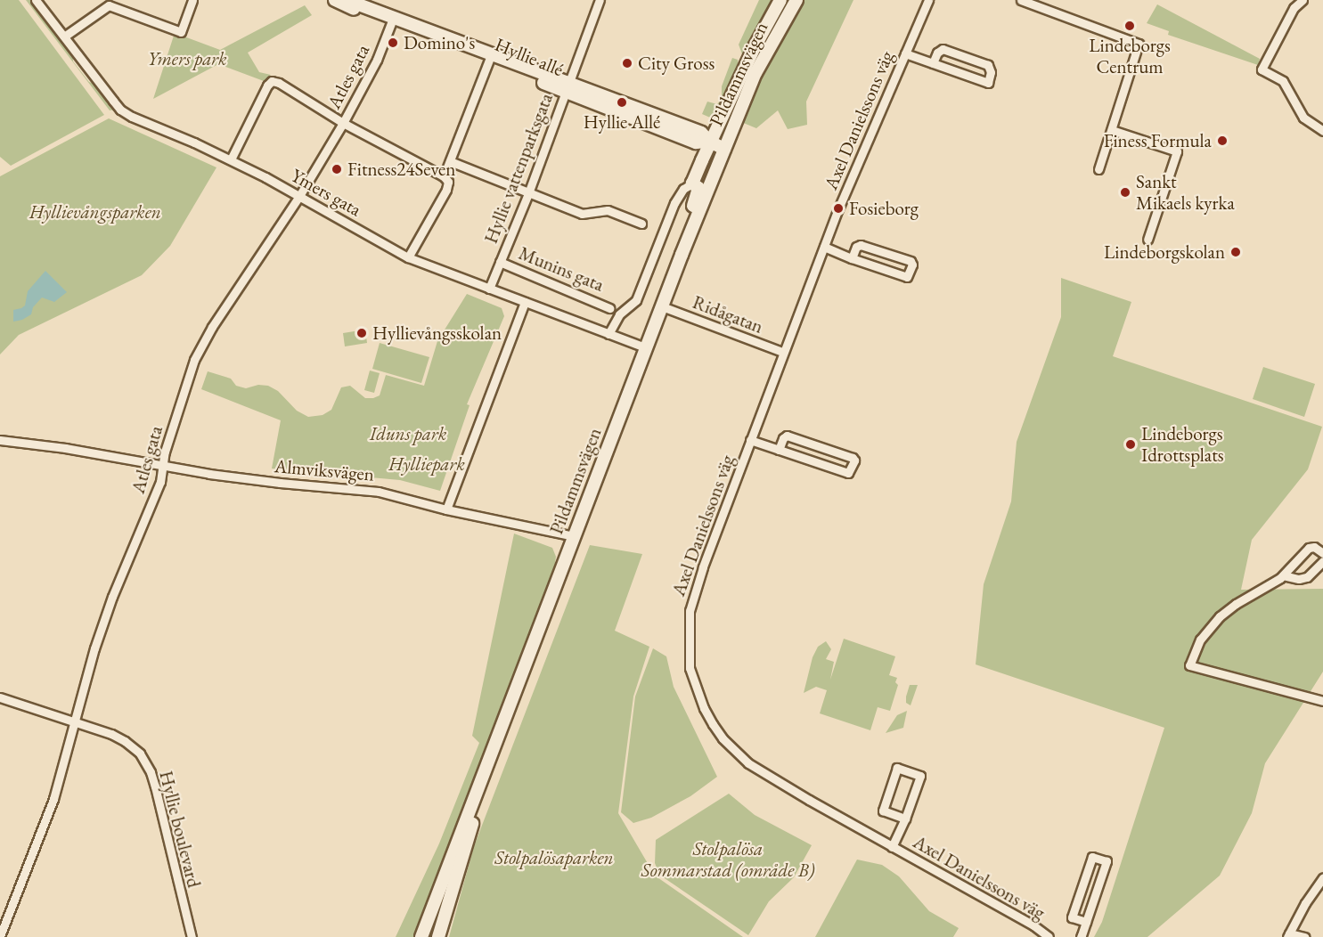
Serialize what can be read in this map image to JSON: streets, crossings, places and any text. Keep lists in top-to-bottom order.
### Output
{
  "streets": {
    "main road": ["Hyllie allé", "Pildammsvägen"],
    "street": [
      "Atles gata",
      "Axel Danielssons väg",
      "Hyllie vattenparksgata",
      "Ymers gata",
      "Munins gata",
      "Ridågatan",
      "Almviksvägen",
      "Hyllie boulevard"
    ]
  },
  "crossings": [
    ["Hyllie allé", "Pildammsvägen"],
    ["Hyllie allé", "Atles gata"],
    ["Hyllie allé", "Hyllie vattenparksgata"],
    ["Pildammsvägen", "Ymers gata"],
    ["Pildammsvägen", "Ridågatan"],
    ["Pildammsvägen", "Almviksvägen"],
    ["Atles gata", "Ymers gata"],
    ["Atles gata", "Almviksvägen"],
    ["Atles gata", "Hyllie boulevard"],
    ["Axel Danielssons väg", "Ridågatan"],
    ["Hyllie vattenparksgata", "Ymers gata"],
    ["Hyllie vattenparksgata", "Munins gata"]
  ],
  "parks": [
    "Ymers park",
    "Hyllievångsparken",
    "Iduns park",
    "Hylliepark",
    "Stolpalösa Sommarstad (område B)",
    "Stolpalösaparken"
  ],
  "places": [
    "Lindeborgs Centrum",
    "Domino's",
    "City Gross",
    "Hyllie Allé",
    "Finess Formula",
    "Fitness24Seven",
    "Sankt Mikaels kyrka",
    "Fosieborg",
    "Lindeborgskolan",
    "Hyllievångsskolan",
    "Lindeborgs Idrottsplats"
  ]
}
